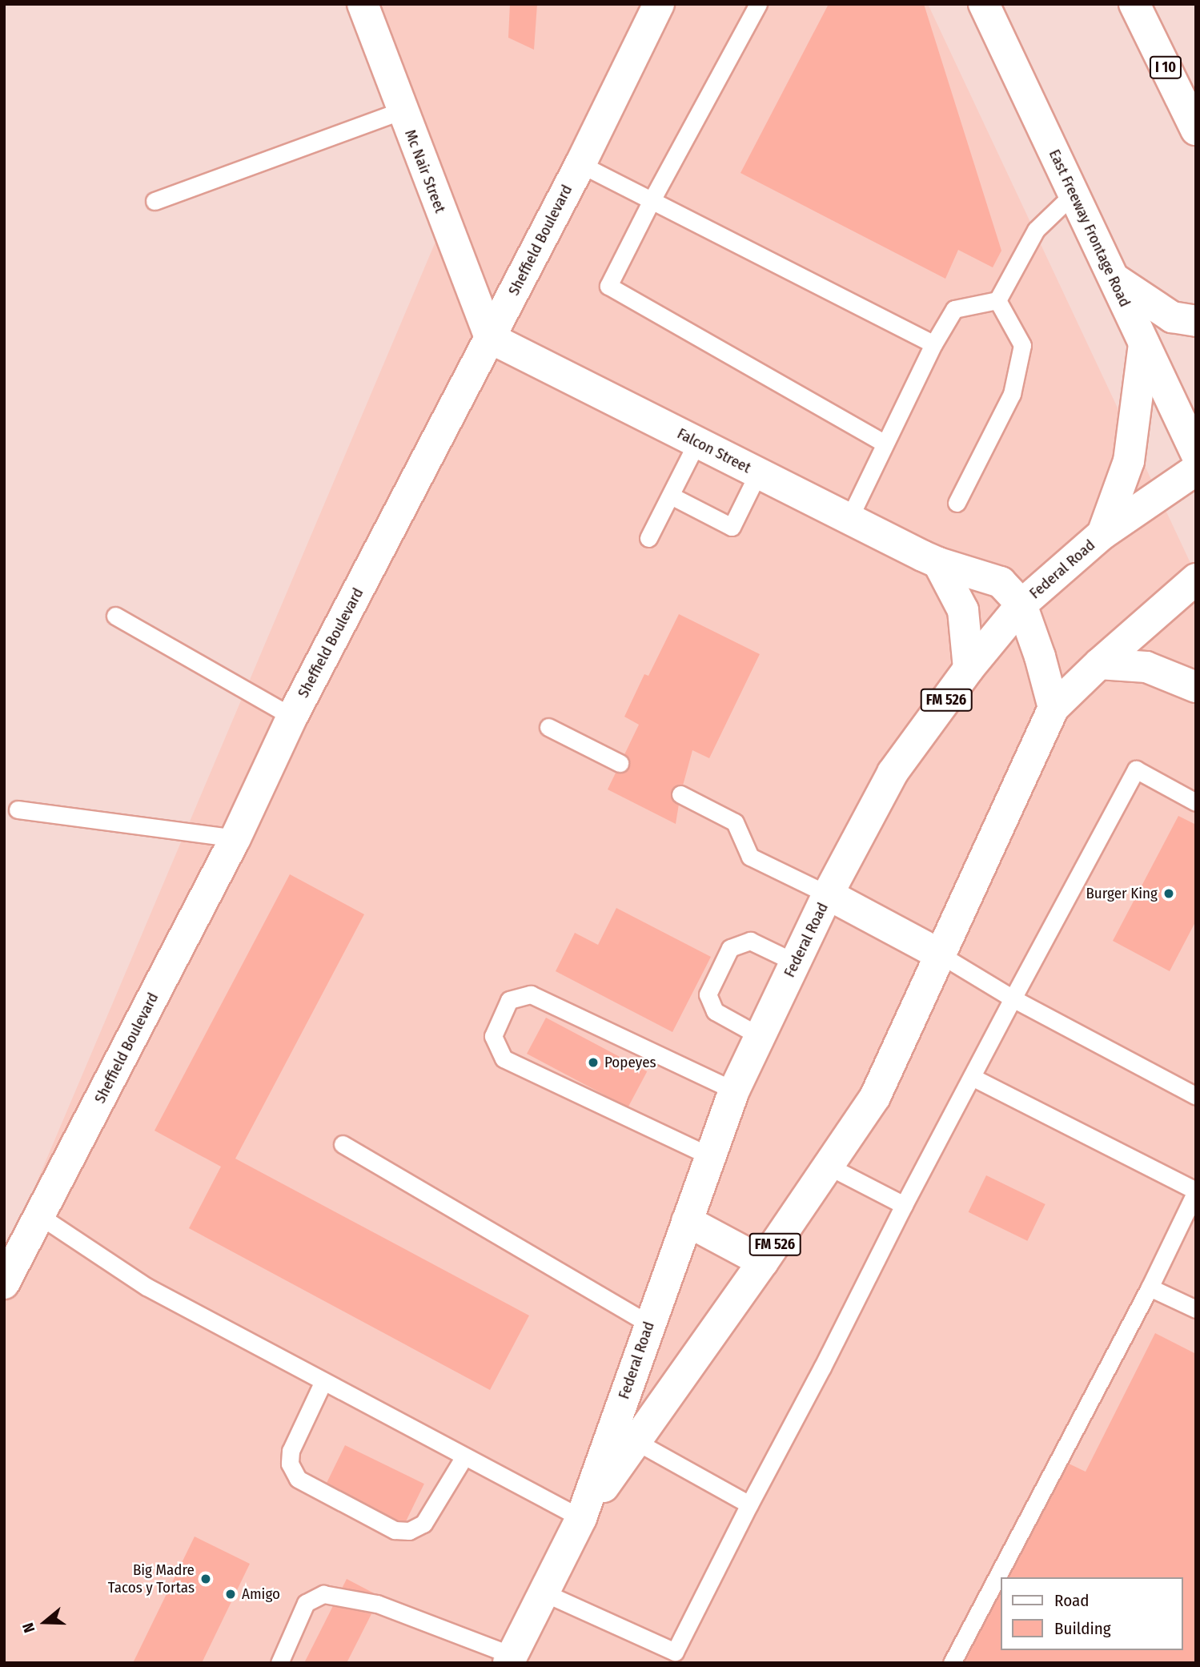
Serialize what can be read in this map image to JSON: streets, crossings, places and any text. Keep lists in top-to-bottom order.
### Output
{
  "streets": {
    "main road": [
      "I 10",
      "Mc Nair Street",
      "East Freeway Frontage Road",
      "Sheffield Boulevard",
      "Falcon Street",
      "Federal Road",
      "FM 526"
    ]
  },
  "crossings": [
    ["Mc Nair Street", "Sheffield Boulevard"],
    ["Mc Nair Street", "Falcon Street"],
    ["Sheffield Boulevard", "Falcon Street"],
    ["Falcon Street", "Federal Road"]
  ],
  "places": [
    "Burger King",
    "Popeyes",
    "Big Madre Tacos y Tortas",
    "Amigo"
  ],
  "legend": ["Road", "Building"],
  "north": "left"
}
